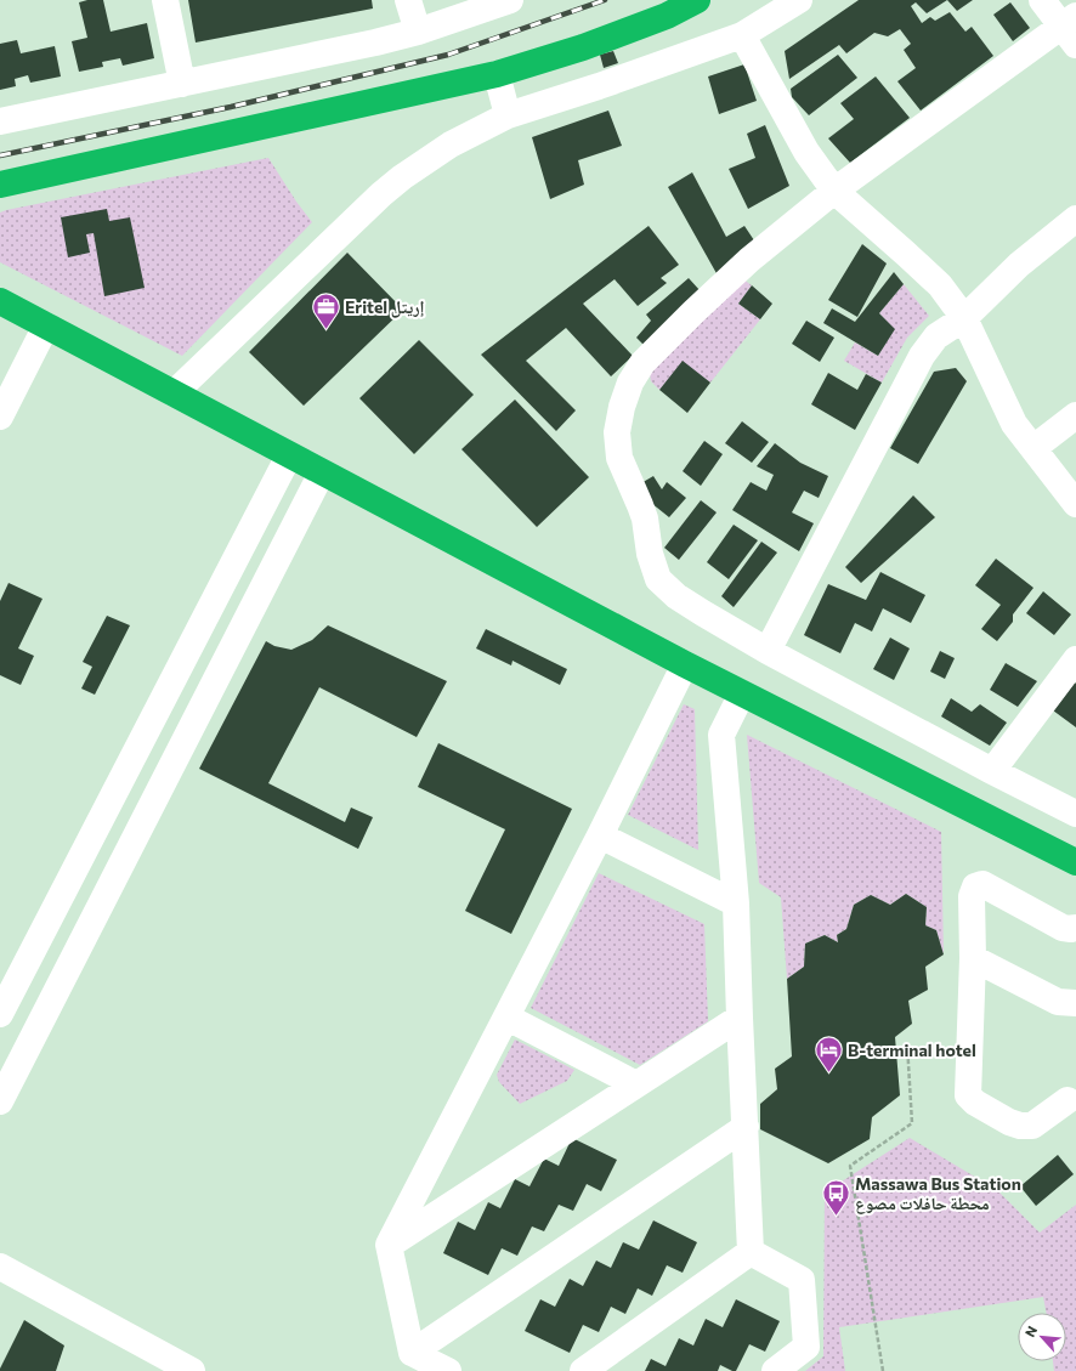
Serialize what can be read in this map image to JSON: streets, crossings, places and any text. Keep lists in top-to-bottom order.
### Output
{
  "places": {
    "office": ["Eritel إريتل"],
    "hotel": ["B-terminal hotel"],
    "bus stop": ["Massawa Bus Station محطة حافلات مصوع"]
  },
  "north": "top left"
}
